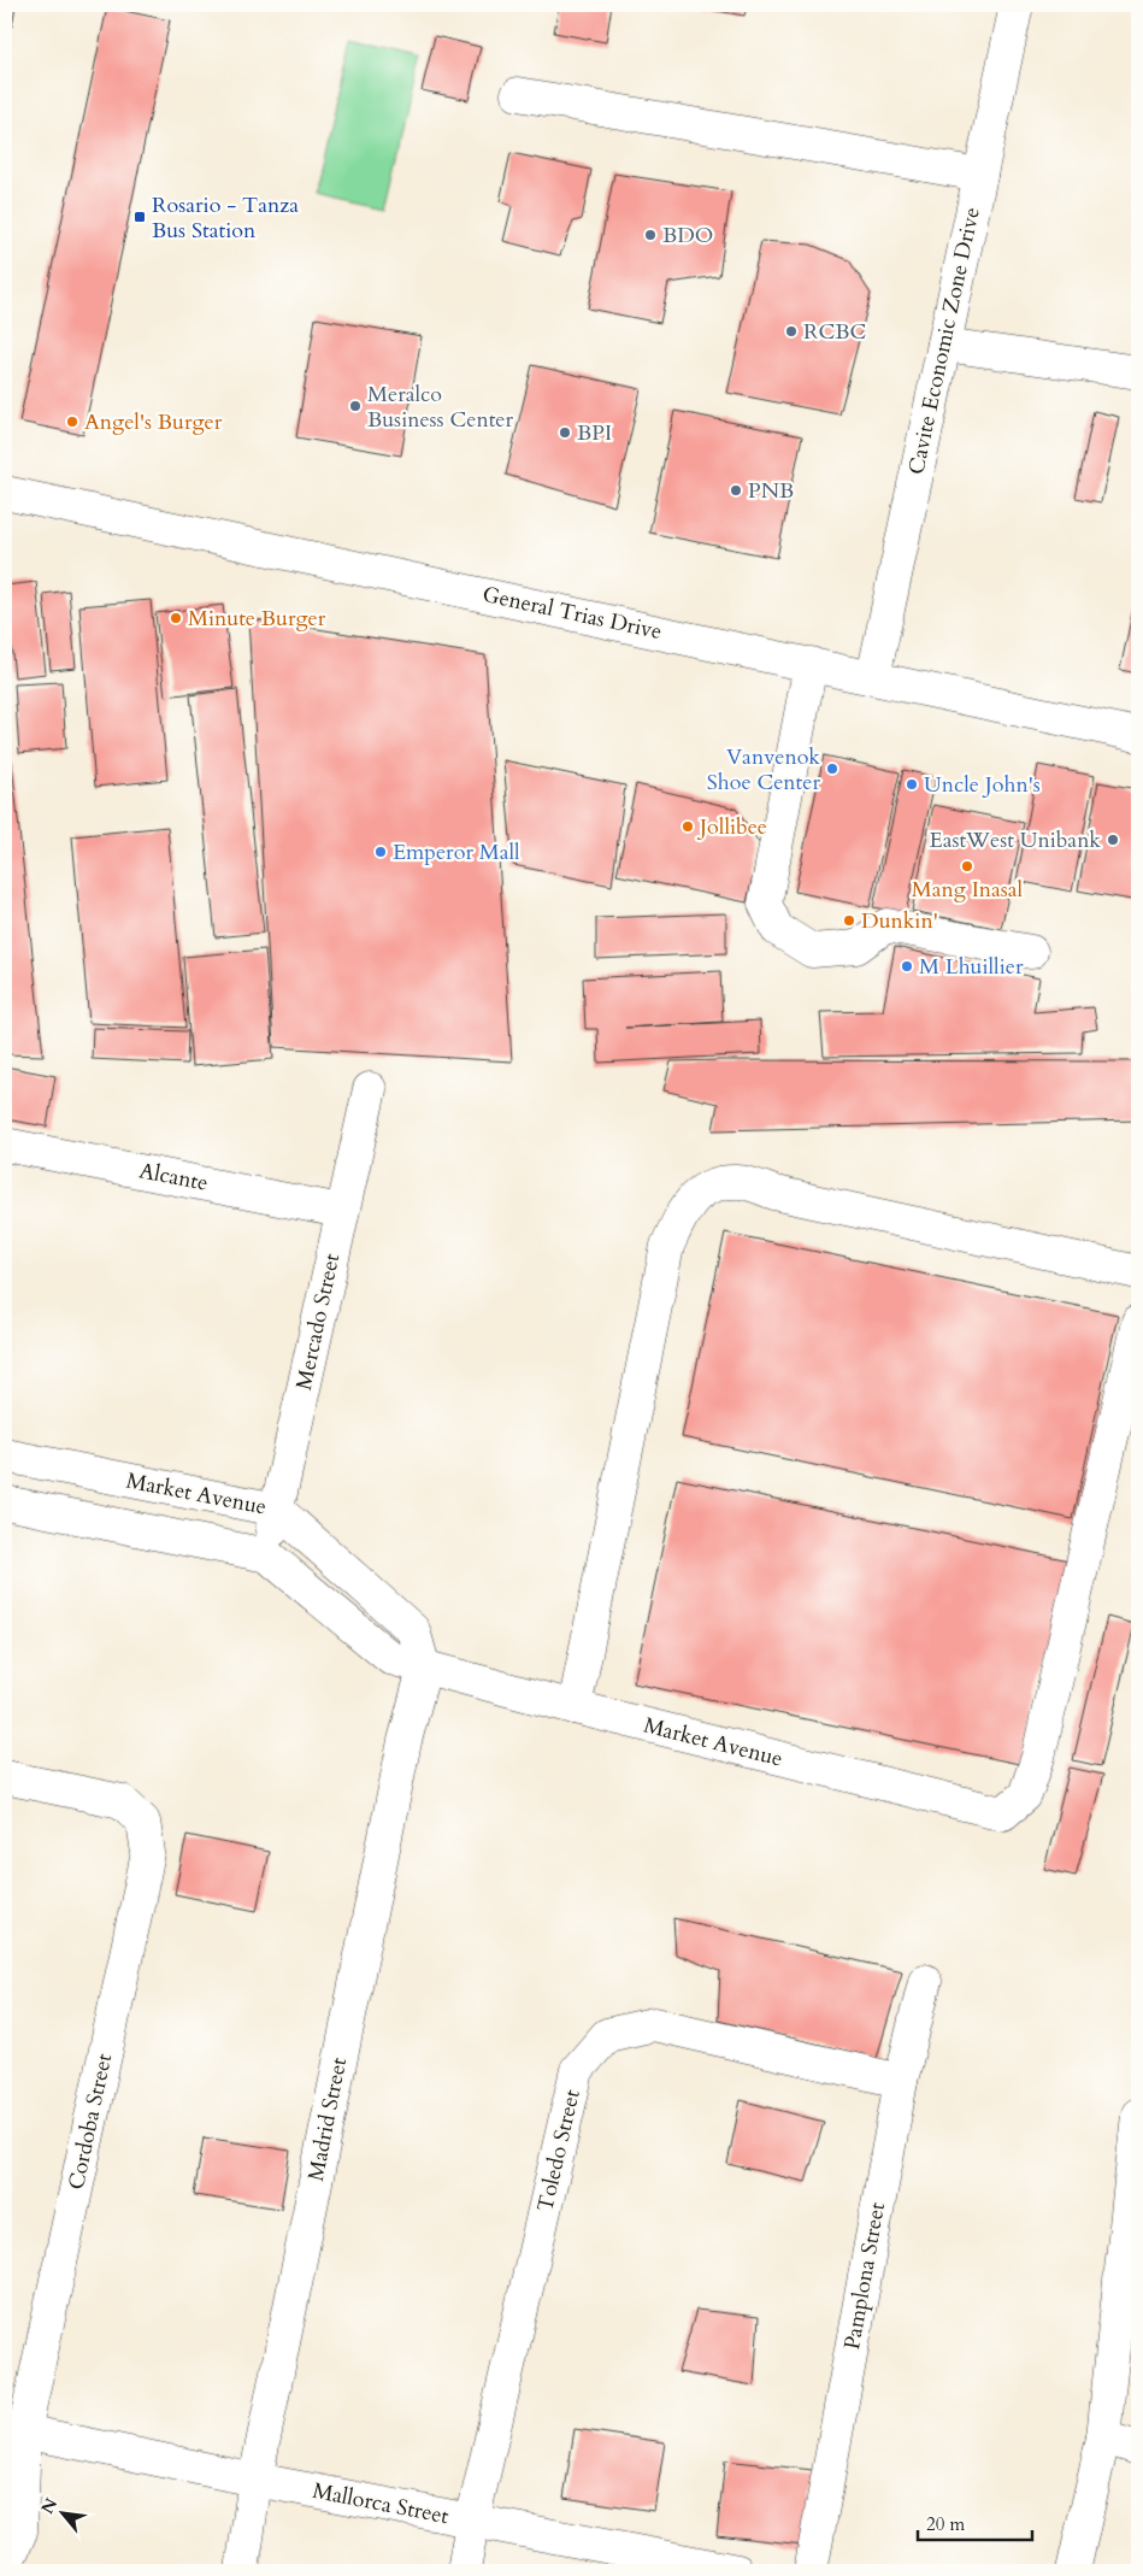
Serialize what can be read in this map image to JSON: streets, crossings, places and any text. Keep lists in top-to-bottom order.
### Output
{
  "streets": {
    "street": [
      "Cavite Economic Zone Drive",
      "General Trias Drive",
      "Alcante",
      "Mercado Street",
      "Market Avenue",
      "Madrid Street",
      "Cordoba Street",
      "Toledo Street",
      "Pamplona Street",
      "Mallorca Street"
    ]
  },
  "crossings": [
    ["Cavite Economic Zone Drive", "General Trias Drive"],
    ["Alcante", "Mercado Street"],
    ["Mercado Street", "Market Avenue"],
    ["Market Avenue", "Madrid Street"],
    ["Madrid Street", "Mallorca Street"],
    ["Cordoba Street", "Mallorca Street"],
    ["Toledo Street", "Pamplona Street"],
    ["Toledo Street", "Mallorca Street"]
  ],
  "places": {
    "transit": ["Rosario - Tanza Bus Station"],
    "other": [
      "BDO",
      "RCBC",
      "Meralco Business Center",
      "Angel's Burger",
      "BPI",
      "PNB",
      "Minute Burger",
      "Vanvenok Shoe Center",
      "Uncle John's",
      "Jollibee",
      "EastWest Unibank",
      "Emperor Mall",
      "Mang Inasal",
      "Dunkin'",
      "M Lhuillier"
    ]
  },
  "scale_bar": "20 m",
  "north": "top left"
}
